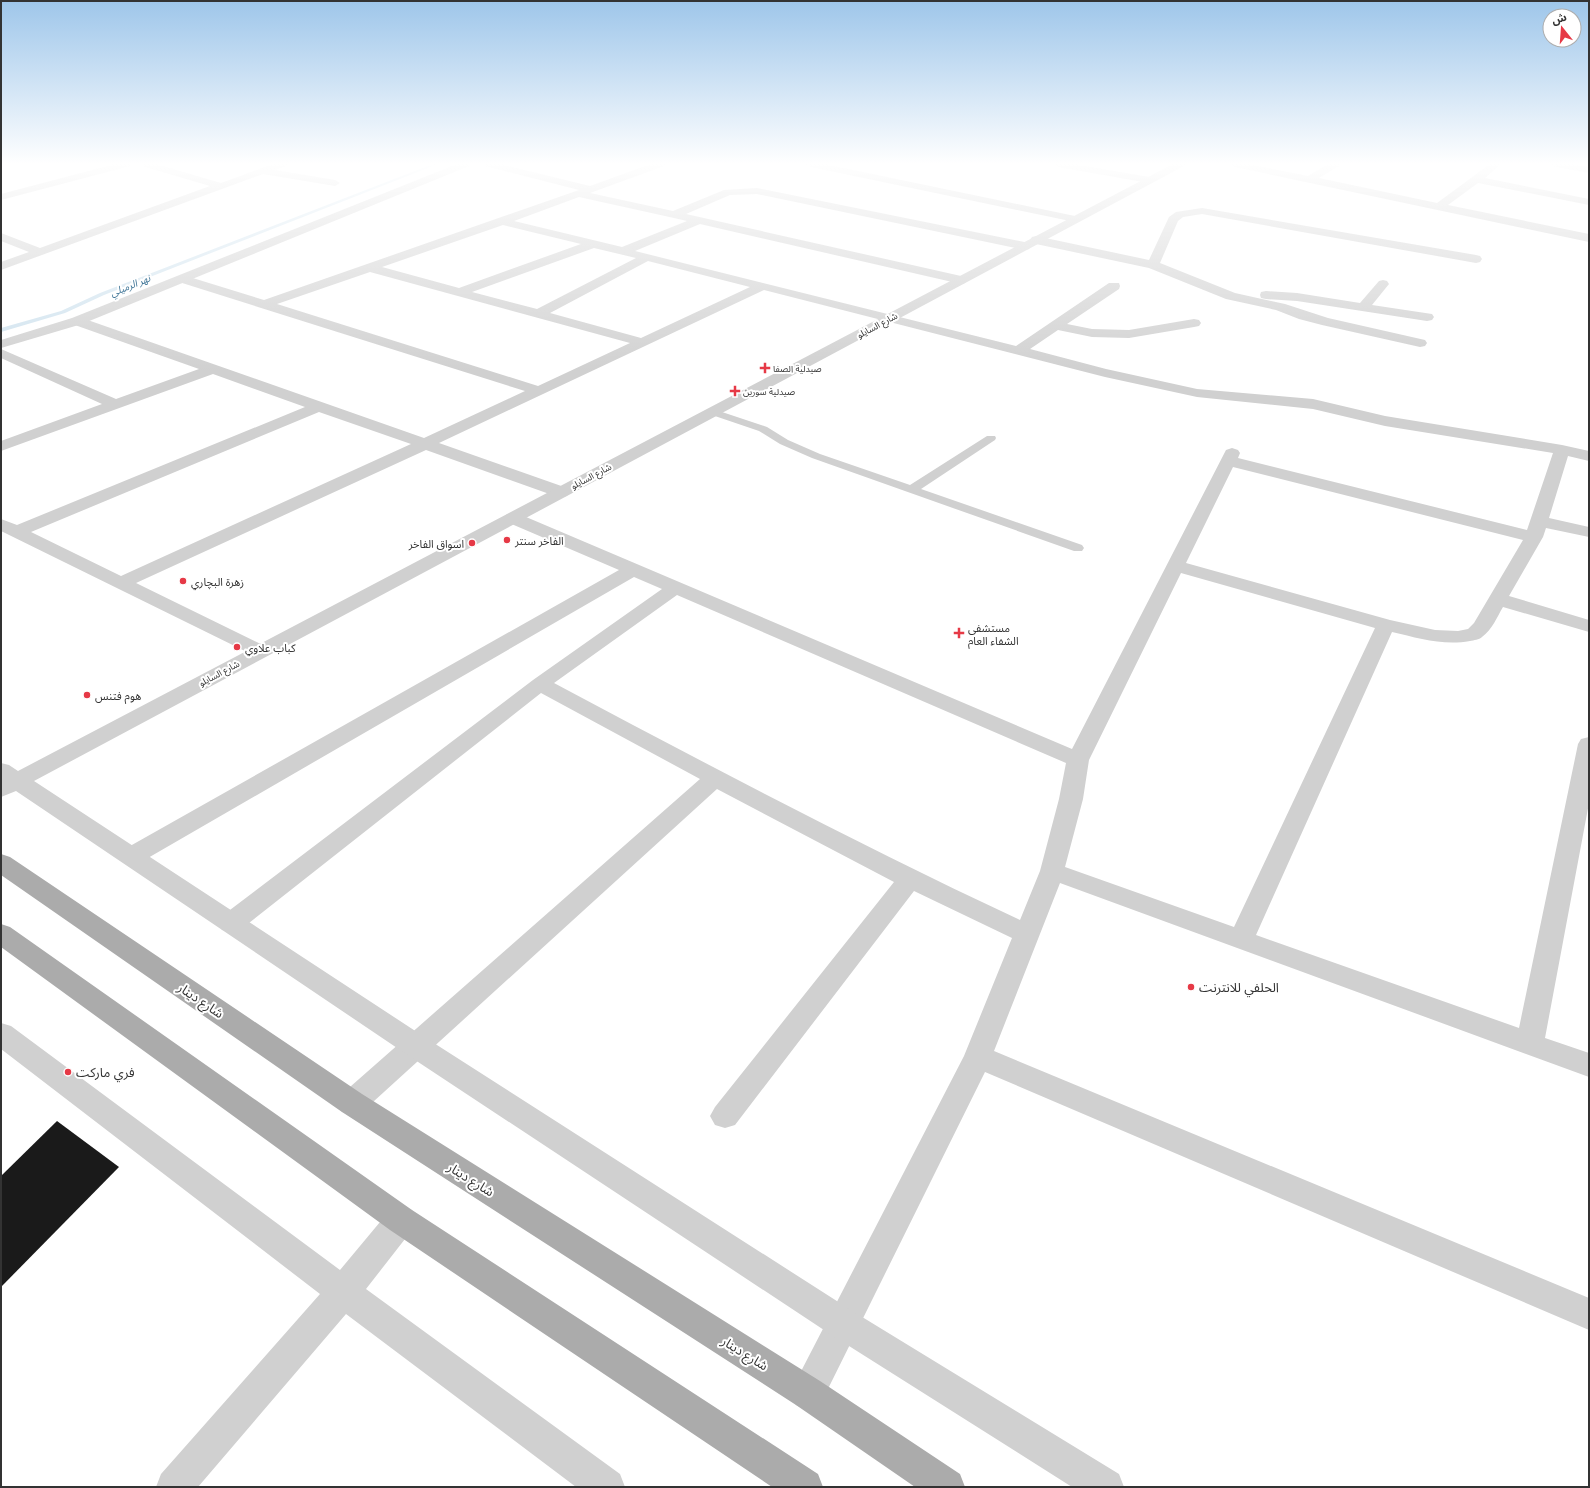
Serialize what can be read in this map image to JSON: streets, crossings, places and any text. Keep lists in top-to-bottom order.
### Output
{
  "streets": {
    "main road": ["شارع دينار"],
    "street": ["شارع السايلو"]
  },
  "water": ["نهر الرميلي"],
  "places": {
    "health": ["صيدلية الصفا", "صيدلية سورين", "مستشفى الشفاء العام"],
    "other": [
      "الفاخر سنتر",
      "اسواق الفاخر",
      "زهرة البچاري",
      "كباب علاوي",
      "هوم فتنس",
      "الحلفي للانترنت",
      "فري ماركت"
    ]
  },
  "north": "top"
}
